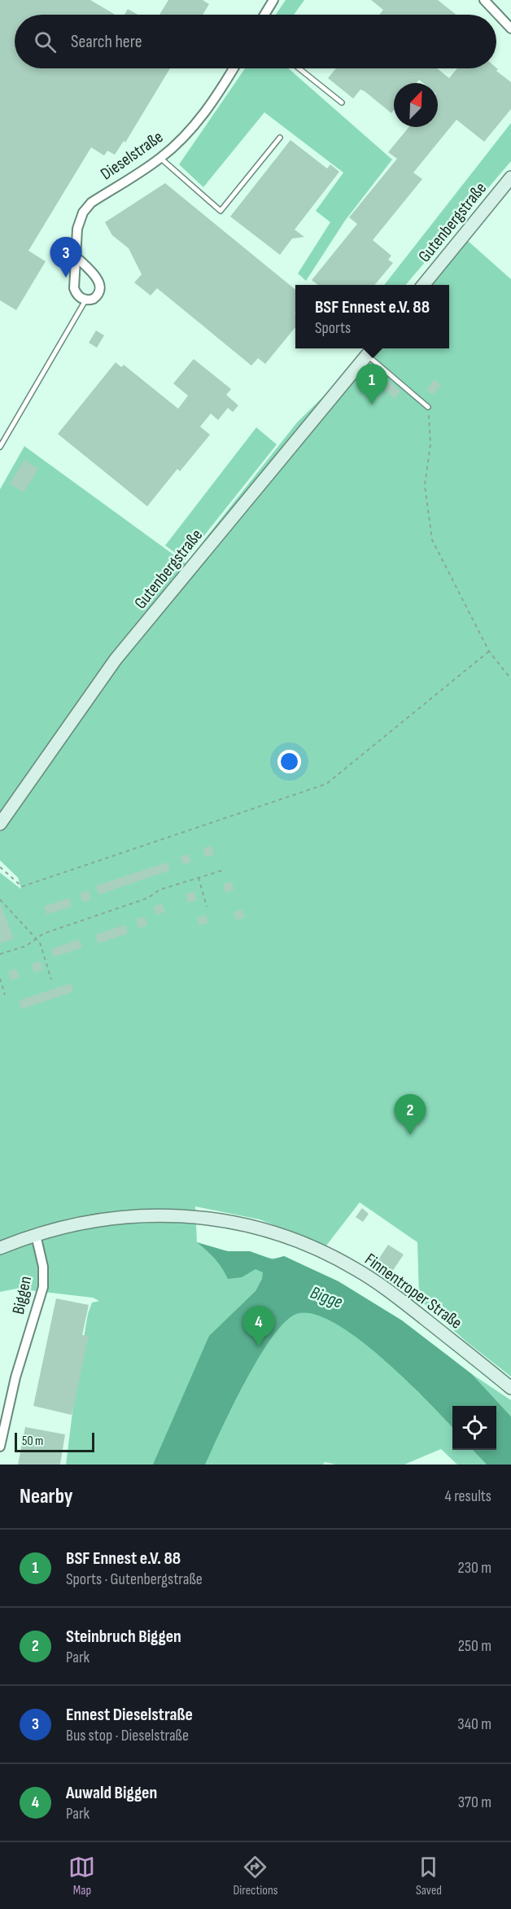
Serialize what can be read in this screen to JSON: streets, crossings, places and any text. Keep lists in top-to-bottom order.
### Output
{
  "streets": {
    "main road": ["Gutenbergstraße", "Finnentroper Straße"],
    "street": ["Dieselstraße", "Biggen"]
  },
  "crossings": [
    ["Finnentroper Straße", "Biggen"]
  ],
  "water": ["Bigge"],
  "scale_bar": "50 m",
  "north": "top right",
  "page": {
    "search": "Search here",
    "pins": [
      "3",
      "1",
      "2",
      "4"
    ],
    "popup": ["BSF Ennest e.V. 88", "Sports"],
    "scale": "50 m",
    "heading": ["Nearby", "4 results"],
    "list": [
      {
        "mark": "1",
        "name": "BSF Ennest e.V. 88",
        "note": "Sports · Gutenbergstraße",
        "value": "230 m"
      },
      {
        "mark": "2",
        "name": "Steinbruch Biggen",
        "note": "Park",
        "value": "250 m"
      },
      {
        "mark": "3",
        "name": "Ennest Dieselstraße",
        "note": "Bus stop · Dieselstraße",
        "value": "340 m"
      },
      {
        "mark": "4",
        "name": "Auwald Biggen",
        "note": "Park",
        "value": "370 m"
      }
    ],
    "nav": ["Map", "Directions", "Saved"]
  }
}
